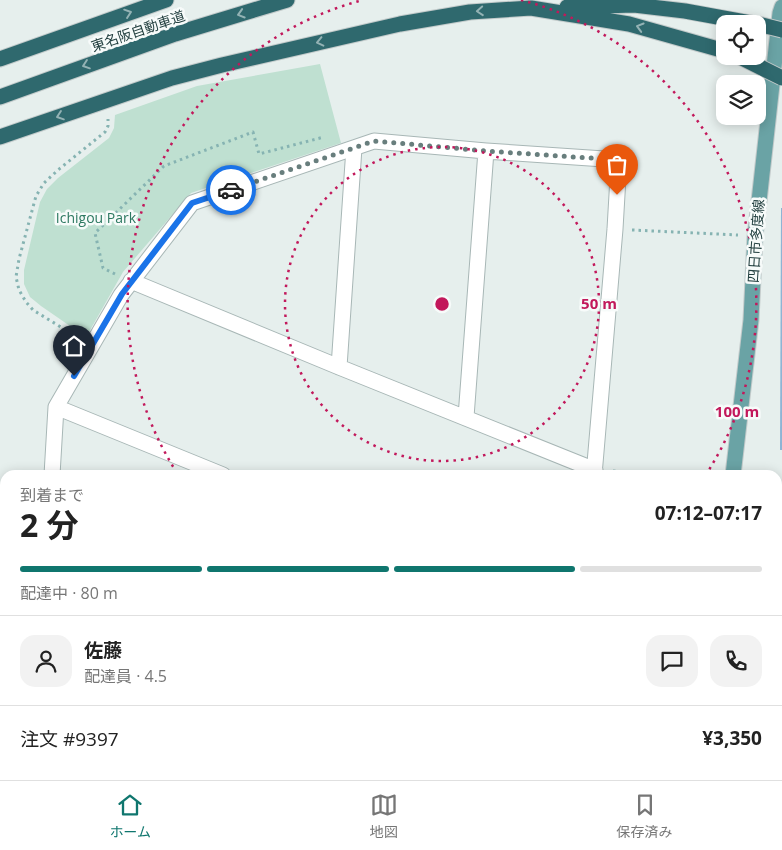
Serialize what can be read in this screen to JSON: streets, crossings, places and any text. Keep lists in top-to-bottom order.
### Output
{
  "streets": {
    "highway": ["東名阪自動車道"],
    "main road": ["四日市多度線"]
  },
  "parks": ["Ichigou Park"],
  "page": {
    "heading": ["2 分", "到着まで", "07:12–07:17"],
    "panel": [
      "佐藤",
      "配達員 · 4.5",
      "注文 #9397",
      "¥3,350"
    ],
    "bar": "配達中 · 80 m",
    "tabs": ["ホーム", "地図", "保存済み"]
  },
  "rings": ["50 m", "100 m"]
}
